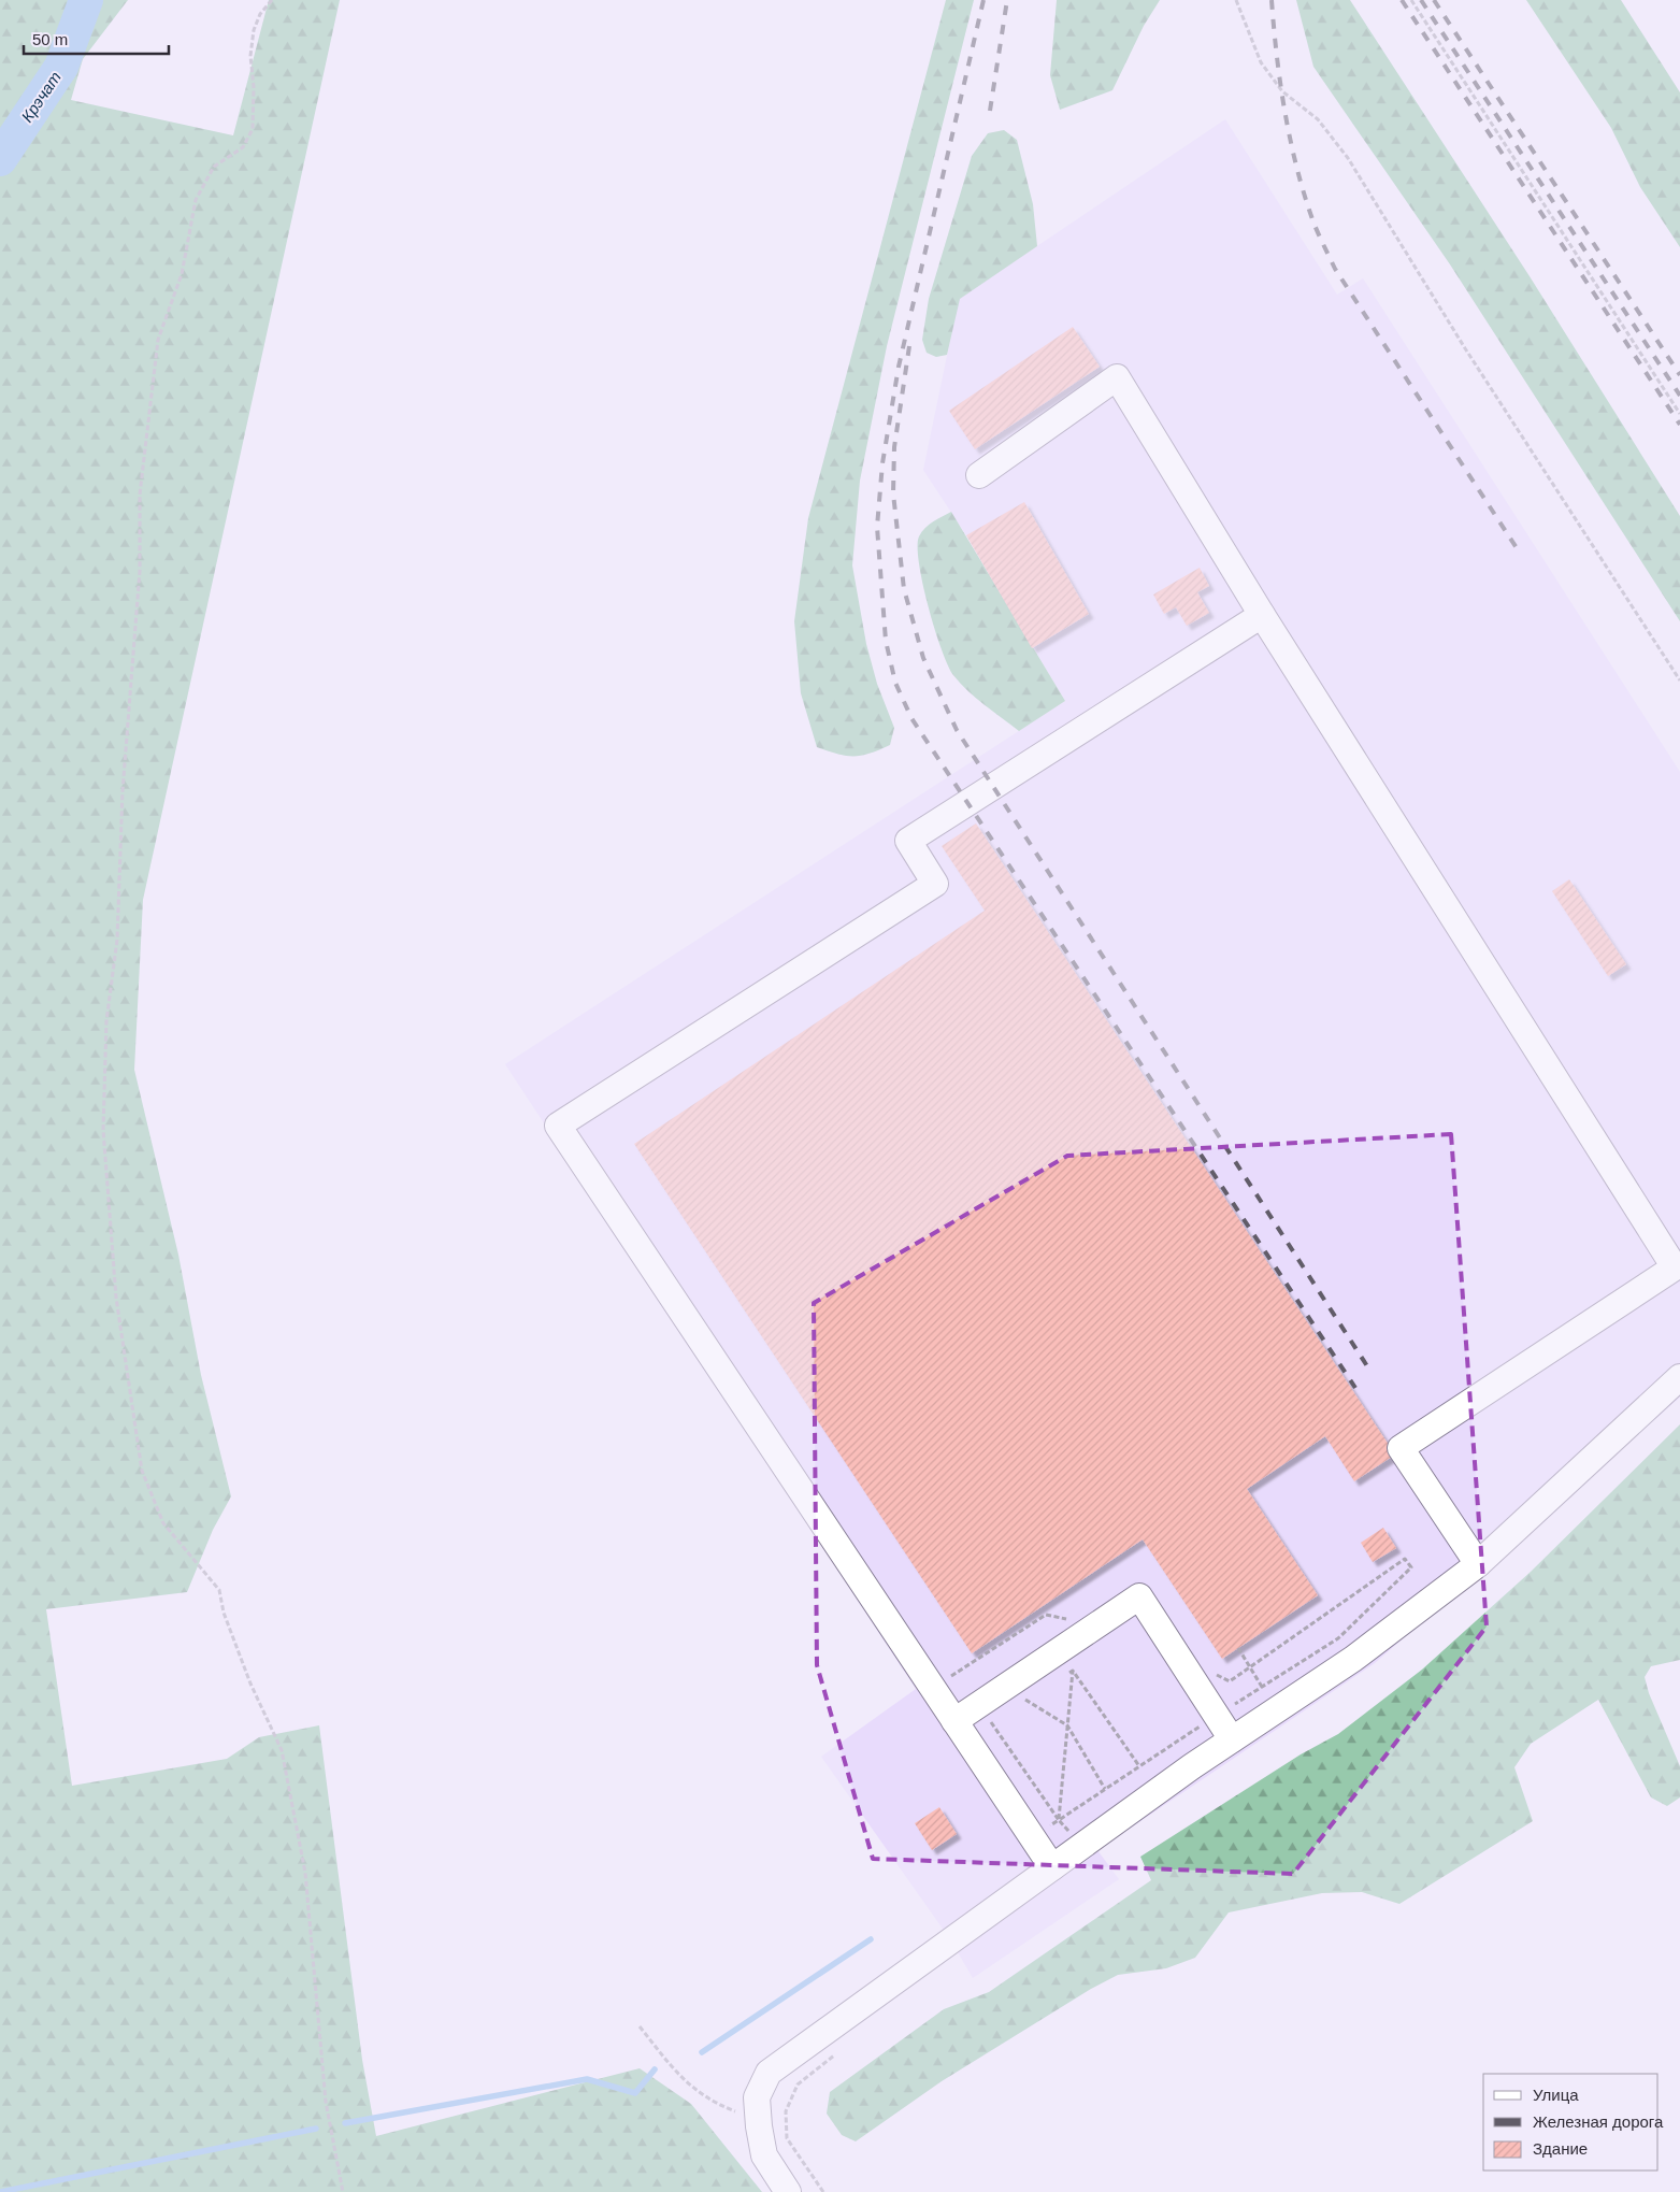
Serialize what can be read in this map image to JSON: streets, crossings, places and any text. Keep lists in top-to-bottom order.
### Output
{
  "water": ["Крэчат"],
  "legend": ["Улица", "Железная дорога", "Здание"],
  "scale_bar": "50 m"
}
